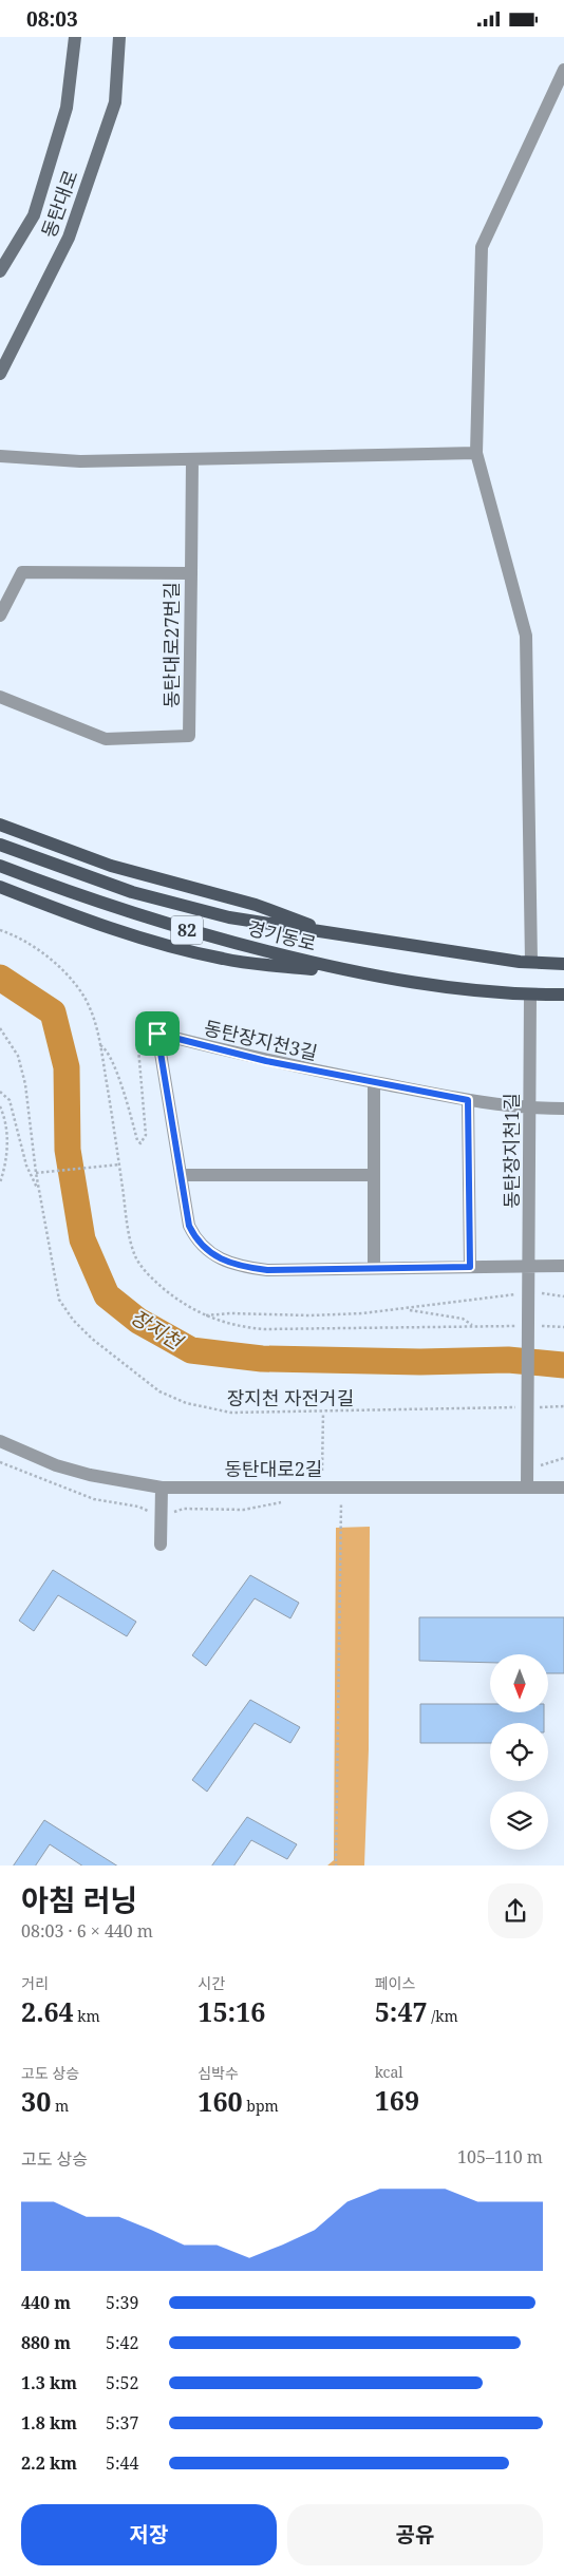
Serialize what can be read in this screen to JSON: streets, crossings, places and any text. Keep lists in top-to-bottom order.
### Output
{
  "streets": {
    "main road": ["동탄대로", "82", "경기동로"],
    "street": [
      "동탄대로27번길",
      "동탄장지천3길",
      "동탄장지천1길",
      "동탄대로2길"
    ],
    "path": ["장지천 자전거길"]
  },
  "crossings": [
    ["경기동로", "동탄장지천1길"],
    ["동탄장지천3길", "동탄장지천1길"]
  ],
  "water": ["장지천"],
  "north": "bottom",
  "page": {
    "status": "08:03",
    "heading": ["아침 러닝", "08:03 · 6 × 440 m"],
    "stats": [
      ["거리", "2.64 km"],
      ["시간", "15:16"],
      ["페이스", "5:47 /km"],
      ["고도 상승", "30 m"],
      ["심박수", "160 bpm"],
      ["kcal", "169"]
    ],
    "chart": ["고도 상승", "105–110 m"],
    "list": [
      {
        "name": "440 m",
        "note": "5:39"
      },
      {
        "name": "880 m",
        "note": "5:42"
      },
      {
        "name": "1.3 km",
        "note": "5:52"
      },
      {
        "name": "1.8 km",
        "note": "5:37"
      },
      {
        "name": "2.2 km",
        "note": "5:44"
      }
    ],
    "buttons": ["저장", "공유"]
  }
}
